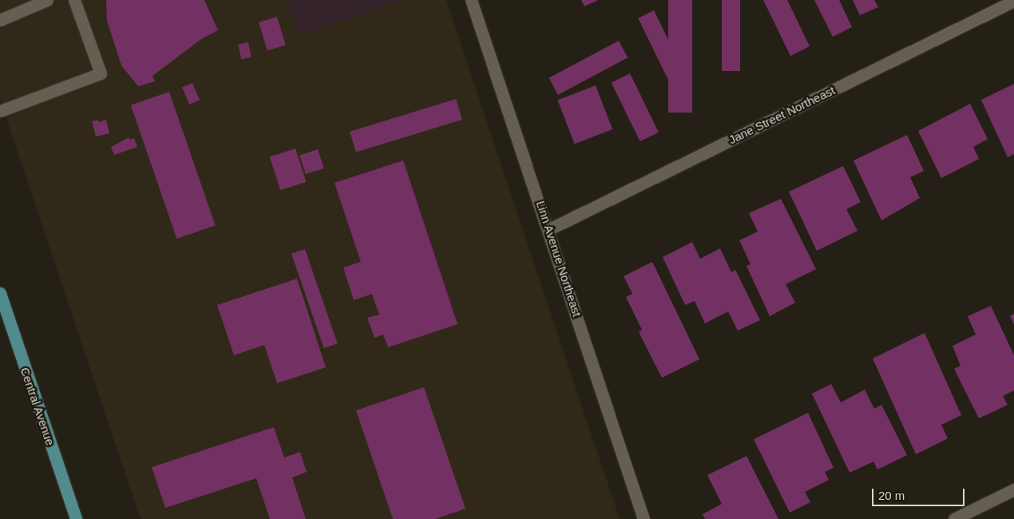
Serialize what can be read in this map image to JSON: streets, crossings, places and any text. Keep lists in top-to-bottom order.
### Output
{
  "streets": {
    "main road": ["Central Avenue"],
    "street": ["Jane Street Northeast", "Linn Avenue Northeast"]
  },
  "crossings": [
    ["Jane Street Northeast", "Linn Avenue Northeast"]
  ],
  "scale_bar": "20 m"
}
